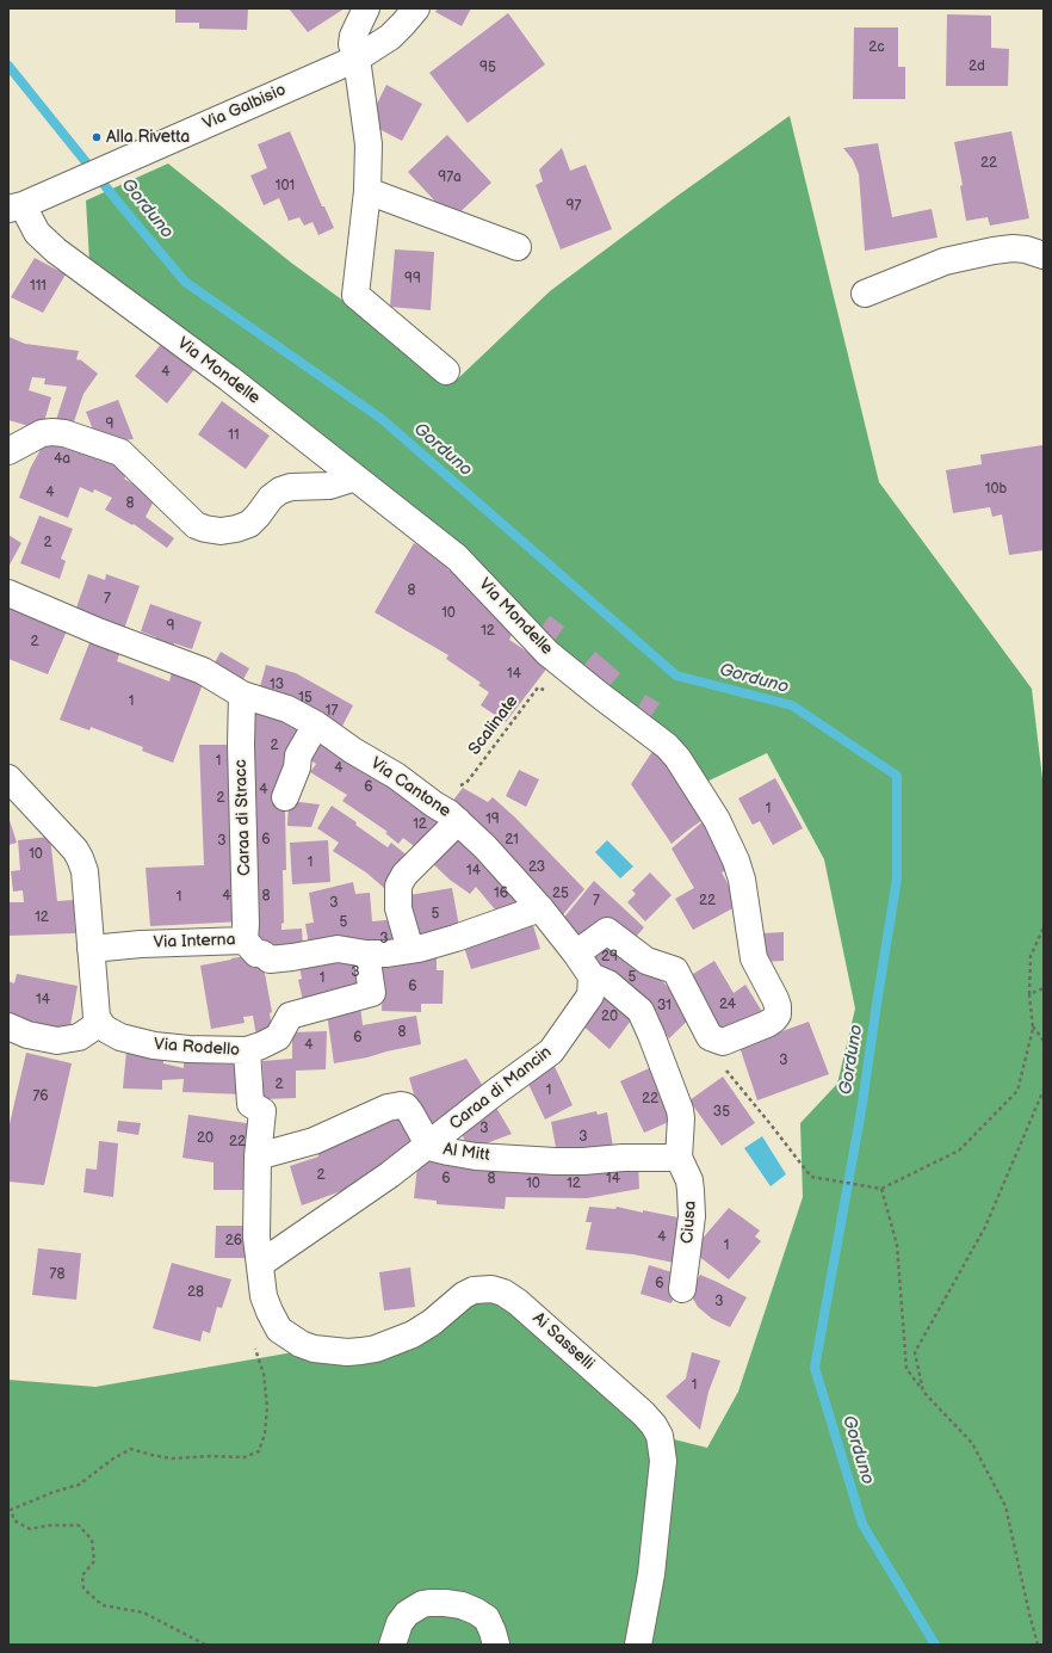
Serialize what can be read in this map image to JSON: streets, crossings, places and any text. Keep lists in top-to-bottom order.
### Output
{
  "streets": {
    "street": [
      "Via Galbisio",
      "Via Mondelle",
      "Via Cantone",
      "Caraa di Stracc",
      "Via Interna",
      "Via Rodello",
      "Caraa di Mancin",
      "Al Mitt",
      "Ciusa",
      "Ai Sasselli"
    ],
    "path": ["Scalinate"]
  },
  "crossings": [
    ["Via Galbisio", "Via Mondelle"],
    ["Via Cantone", "Caraa di Stracc"],
    ["Via Cantone", "Via Interna"],
    ["Via Cantone", "Caraa di Mancin"],
    ["Via Cantone", "Al Mitt"],
    ["Via Cantone", "Ciusa"],
    ["Caraa di Stracc", "Via Interna"],
    ["Via Rodello", "Caraa di Mancin"],
    ["Via Rodello", "Al Mitt"],
    ["Via Rodello", "Ai Sasselli"],
    ["Caraa di Mancin", "Al Mitt"],
    ["Al Mitt", "Ciusa"]
  ],
  "water": ["Gorduno"],
  "places": ["Alla Rivetta"],
  "house_numbers": [
    "2c",
    "2d",
    "95",
    "22",
    "97a",
    "101",
    "97",
    "99",
    "111",
    "4",
    "9",
    "11",
    "4a",
    "10b",
    "4",
    "8",
    "2",
    "8",
    "7",
    "10",
    "9",
    "12",
    "2",
    "14",
    "13",
    "15",
    "1",
    "17",
    "2",
    "1",
    "4",
    "6",
    "4",
    "2",
    "1",
    "19",
    "12",
    "6",
    "21",
    "3",
    "10",
    "1",
    "23",
    "14",
    "16",
    "25",
    "4",
    "8",
    "1",
    "7",
    "22",
    "3",
    "5",
    "12",
    "5",
    "3",
    "29",
    "3",
    "5",
    "1",
    "6",
    "14",
    "24",
    "31",
    "20",
    "8",
    "6",
    "4",
    "3",
    "2",
    "1",
    "76",
    "22",
    "35",
    "3",
    "3",
    "20",
    "22",
    "2",
    "6",
    "8",
    "14",
    "10",
    "12",
    "4",
    "26",
    "1",
    "78",
    "6",
    "28",
    "3",
    "1"
  ]
}
